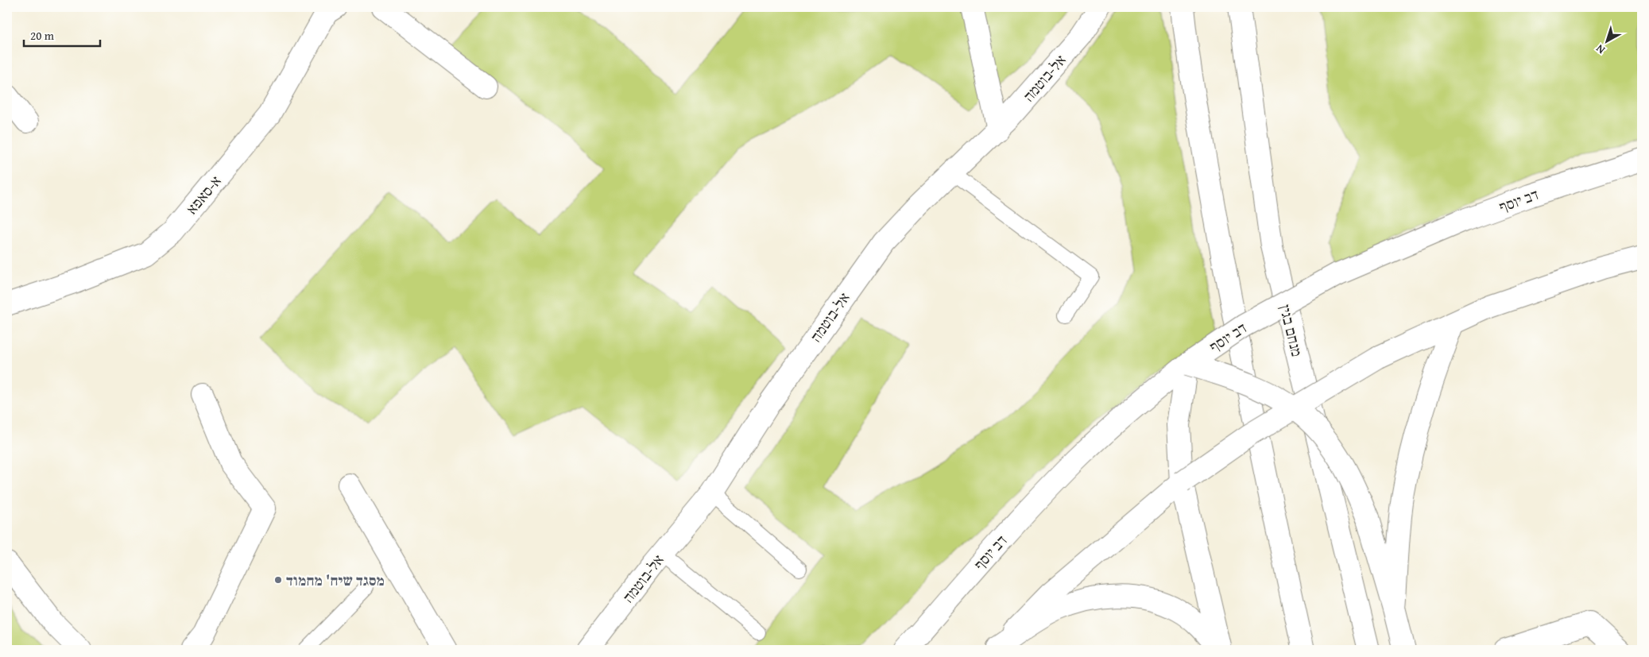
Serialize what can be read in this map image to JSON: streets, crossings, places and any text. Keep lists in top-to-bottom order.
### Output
{
  "streets": {
    "main road": [
      "אל-בוטמה",
      "א-סאפא",
      "דב יוסף",
      "מנחם בגין"
    ]
  },
  "places": ["מסגד שיח' מחמוד"],
  "scale_bar": "20 m",
  "north": "bottom left"
}
